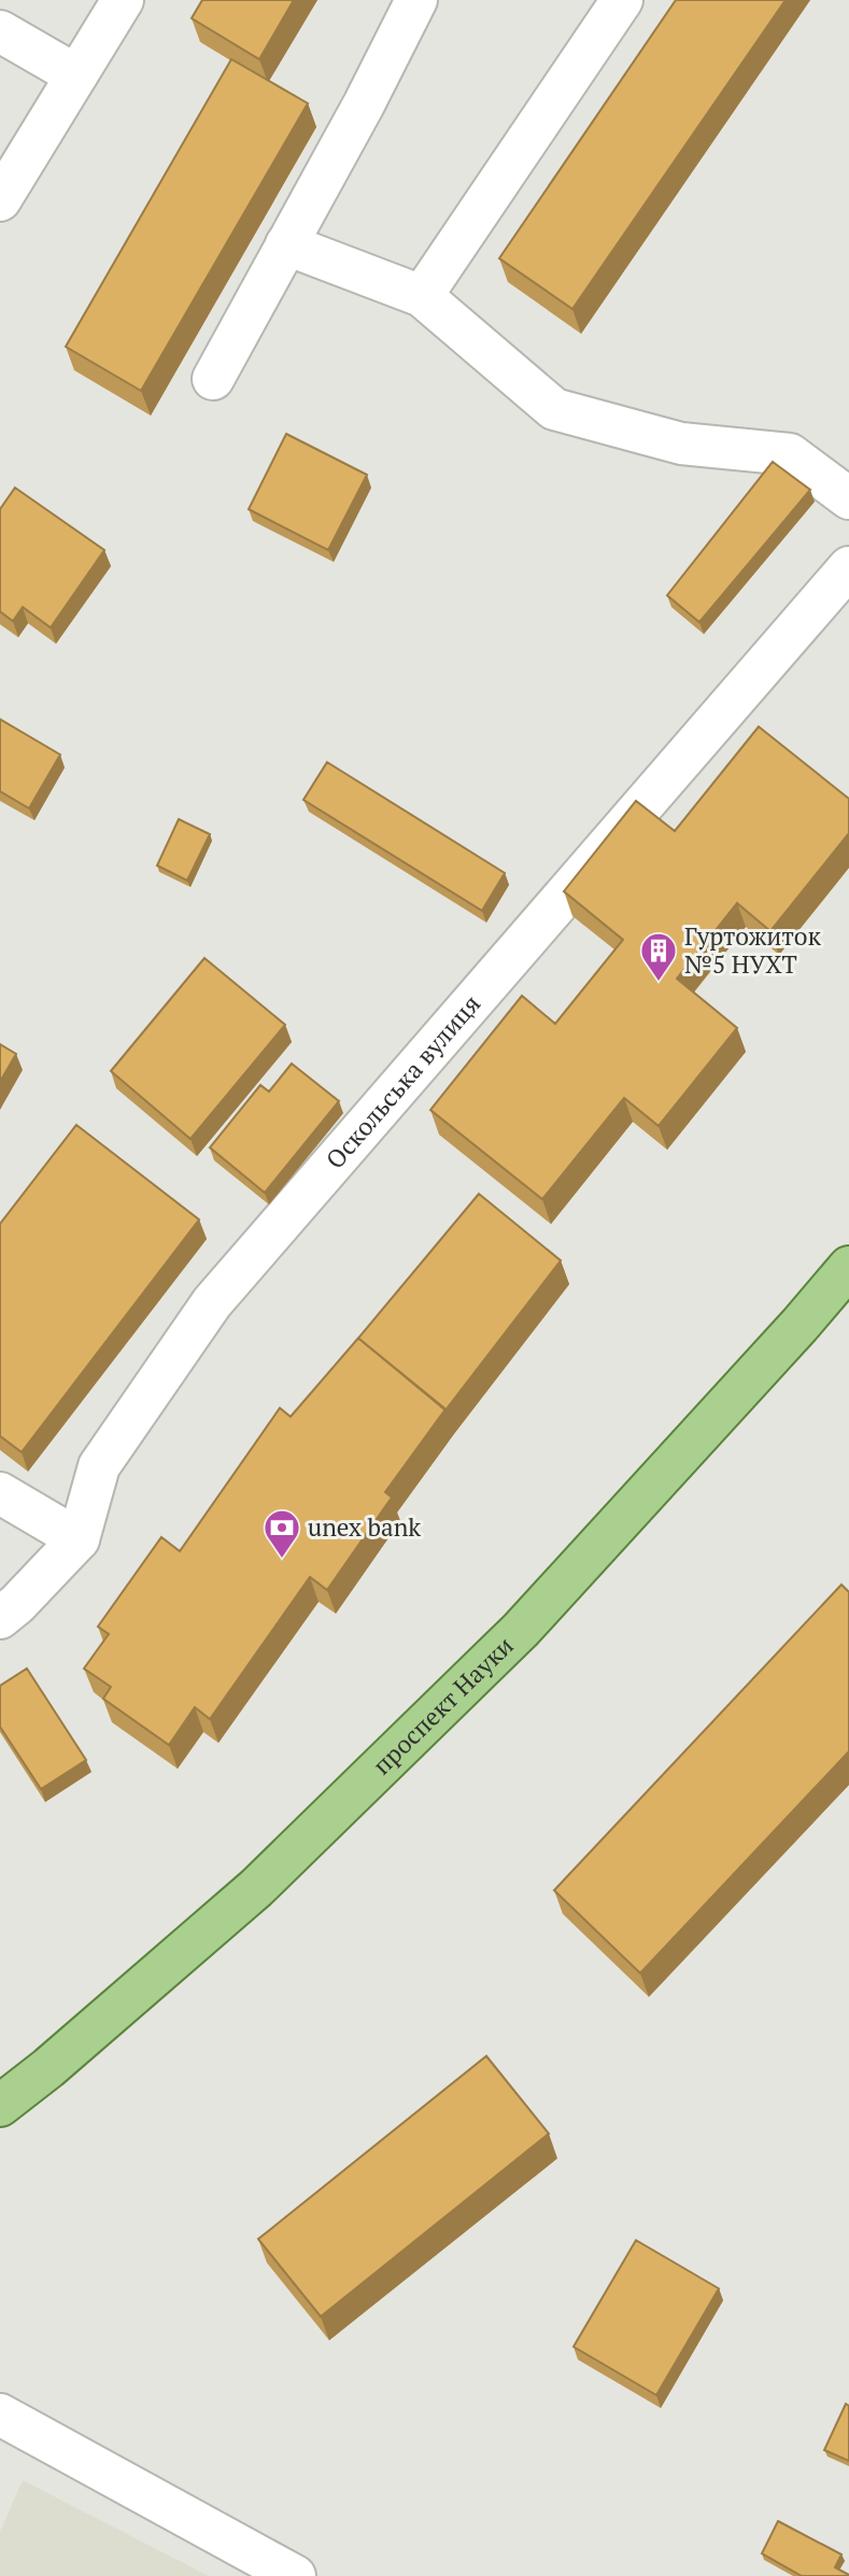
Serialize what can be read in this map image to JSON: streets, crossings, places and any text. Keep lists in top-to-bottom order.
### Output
{
  "streets": {
    "main road": ["проспект Науки"],
    "street": ["Оскольська вулиця"]
  },
  "places": {
    "building": ["Гуртожиток №5 НУХТ"],
    "bank": ["unex bank"]
  }
}
